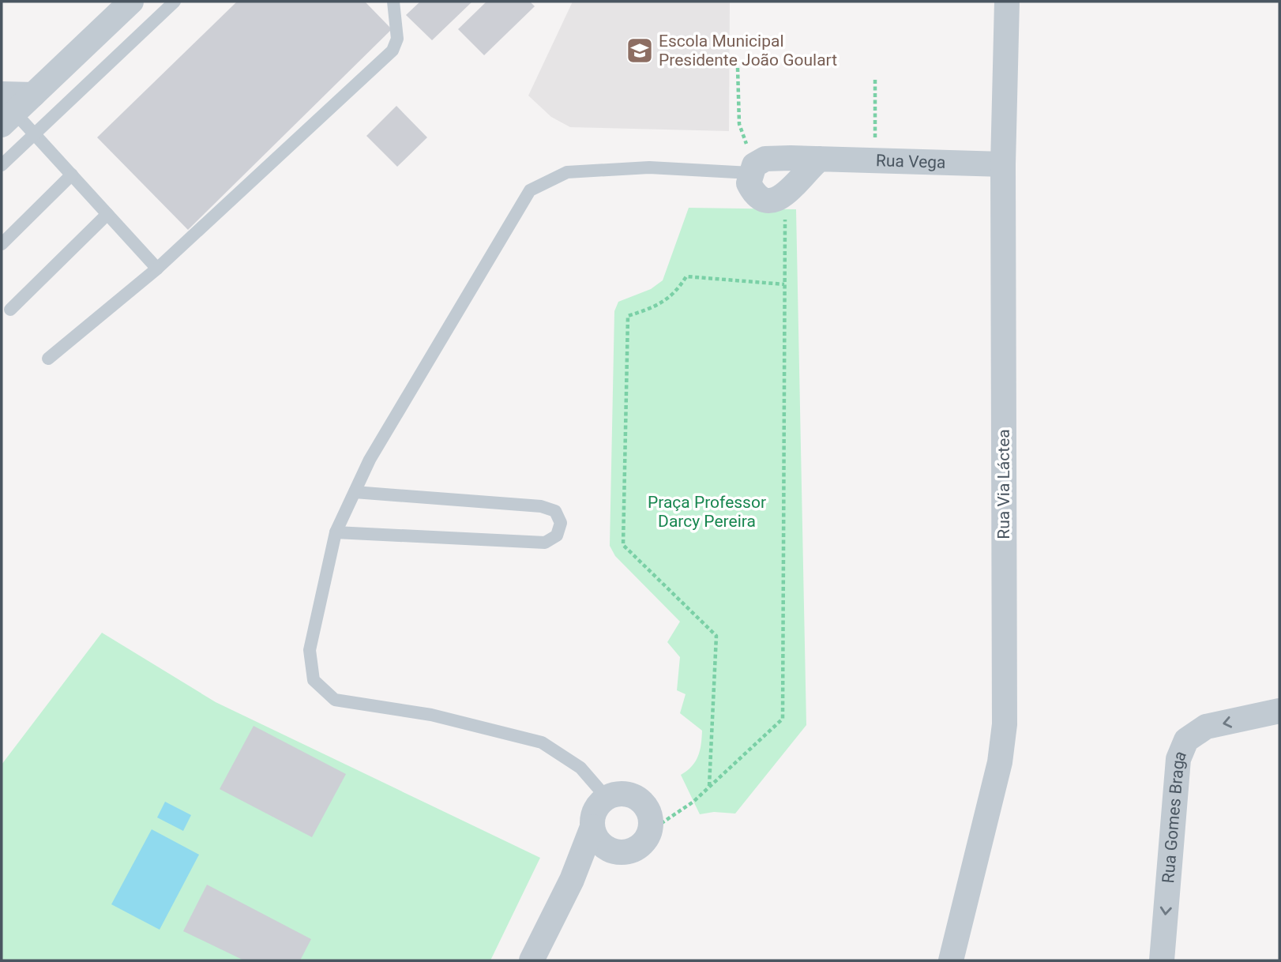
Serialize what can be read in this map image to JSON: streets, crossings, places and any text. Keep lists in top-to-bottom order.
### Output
{
  "streets": {
    "street": ["Rua Vega", "Rua Via Láctea", "Rua Gomes Braga"]
  },
  "crossings": [
    ["Rua Vega", "Rua Via Láctea"]
  ],
  "one_way": ["Rua Gomes Braga"],
  "parks": ["Praça Professor Darcy Pereira"],
  "places": {
    "school or university": ["Escola Municipal Presidente João Goulart"]
  }
}
